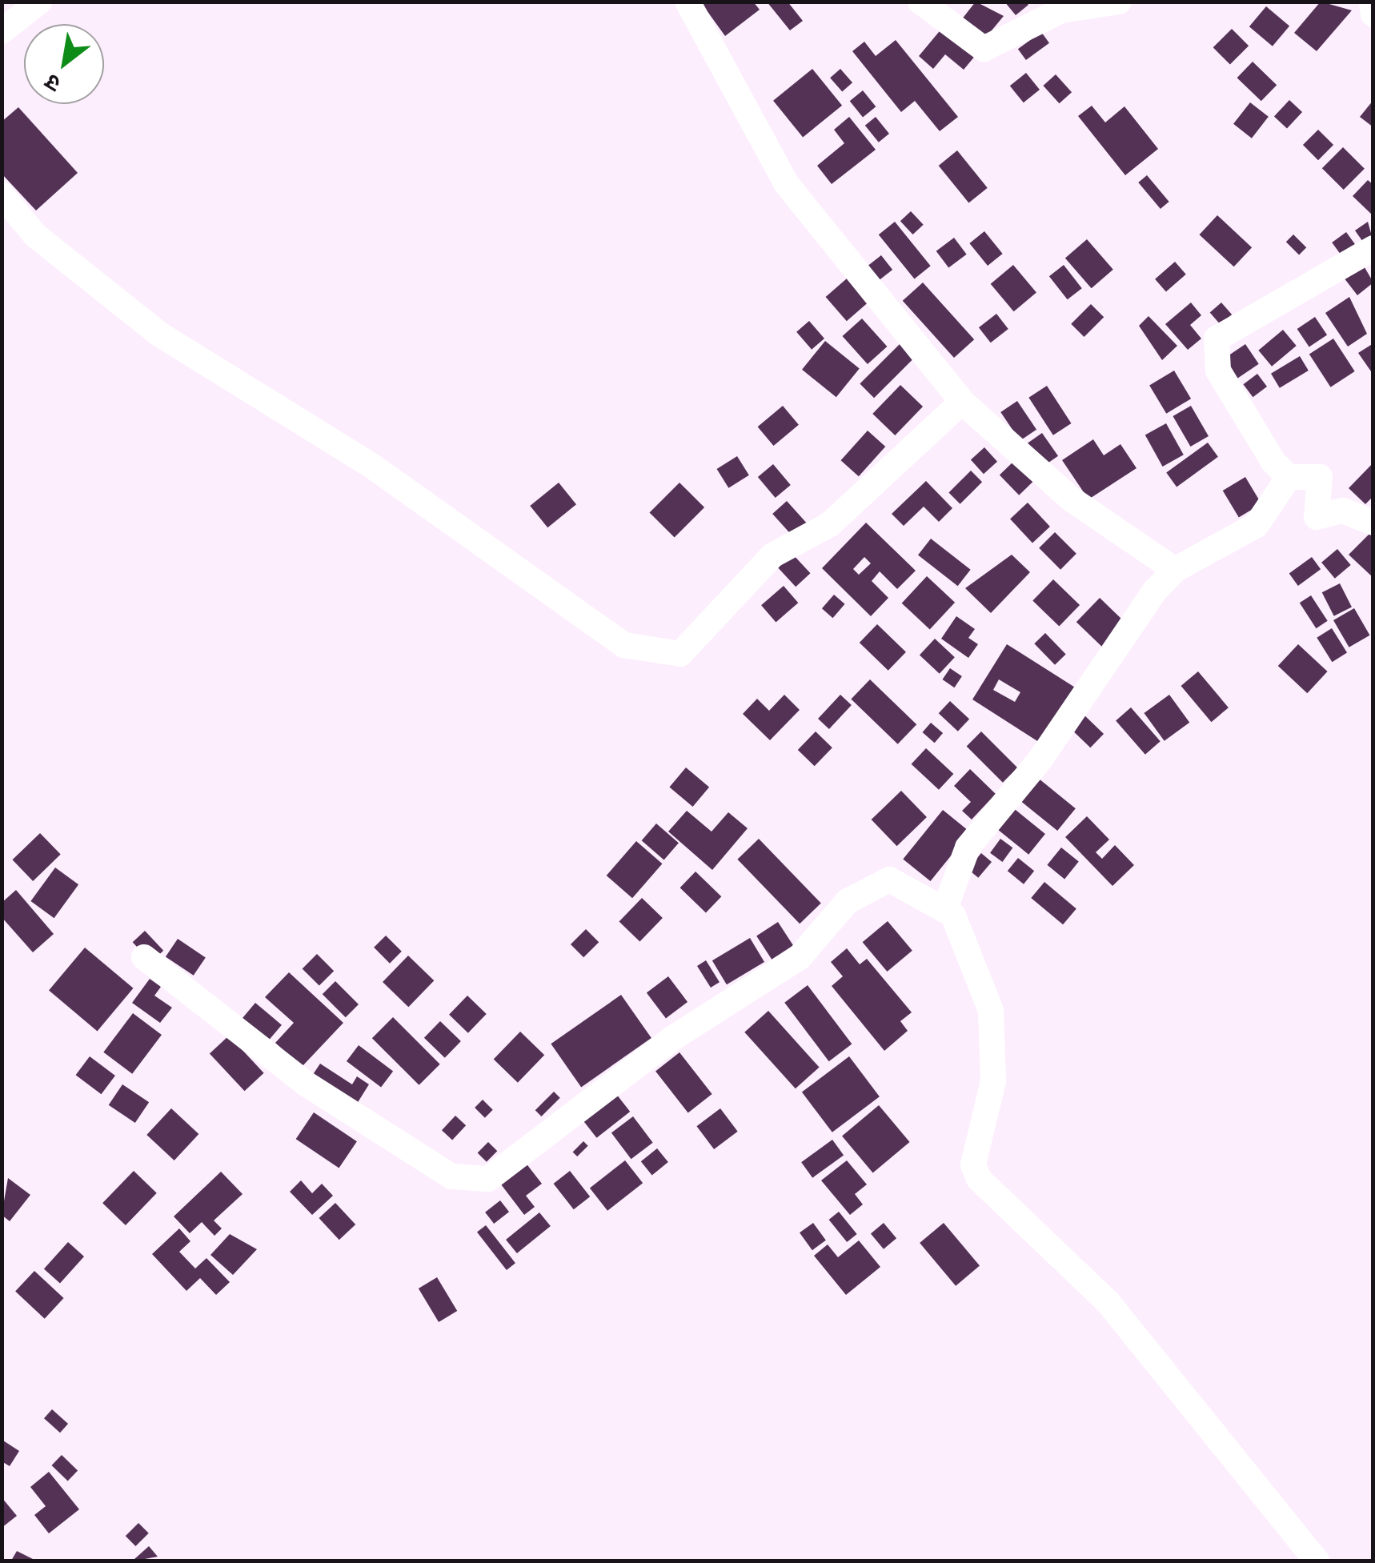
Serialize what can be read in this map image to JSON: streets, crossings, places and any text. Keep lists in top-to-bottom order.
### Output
{
  "north": "bottom left"
}
